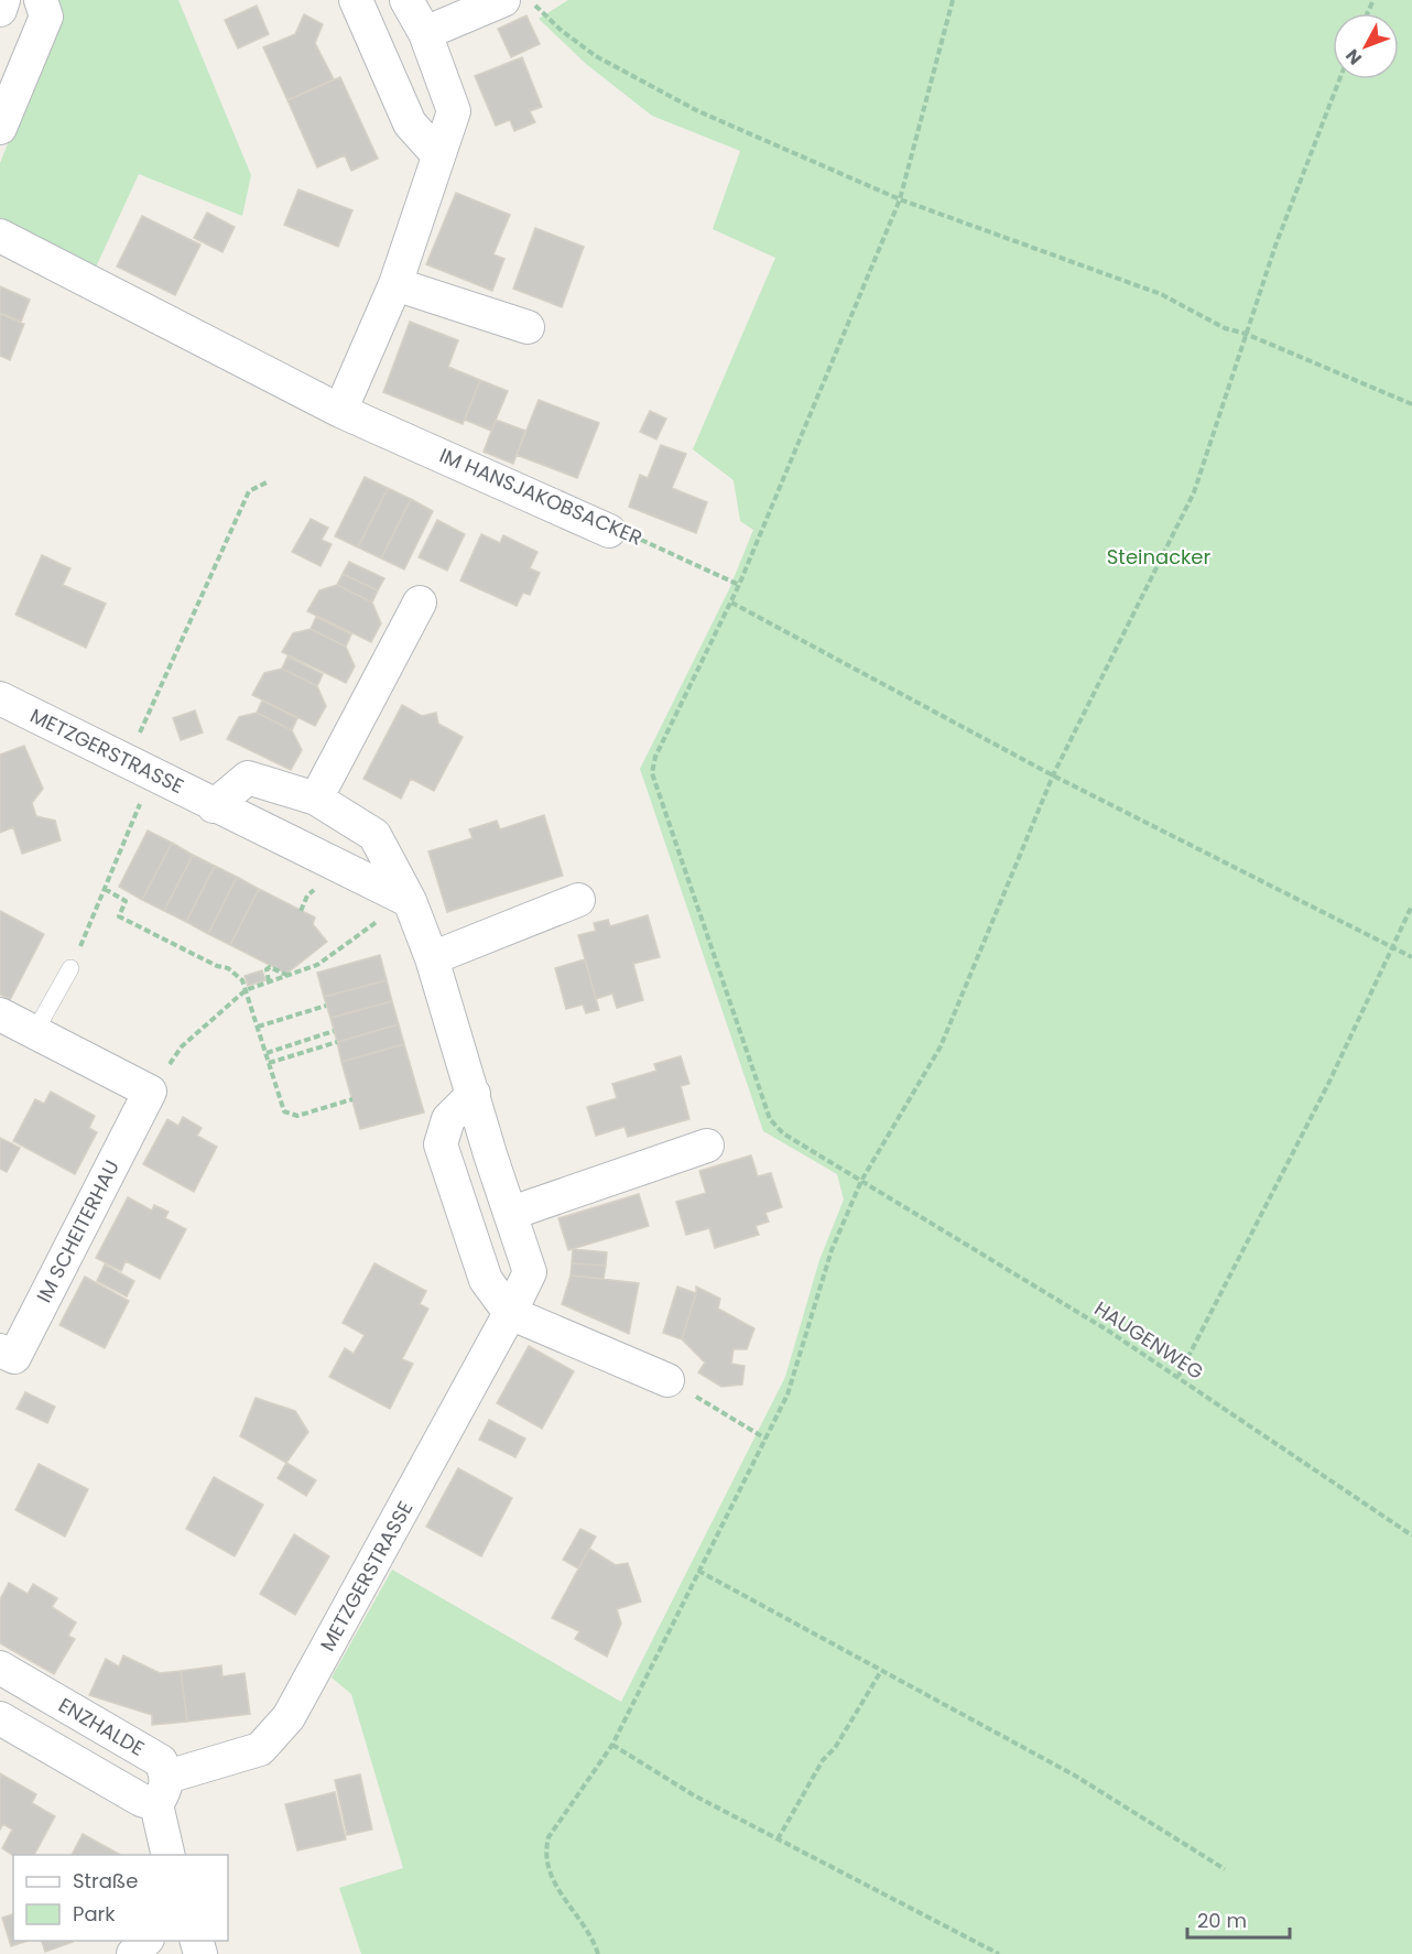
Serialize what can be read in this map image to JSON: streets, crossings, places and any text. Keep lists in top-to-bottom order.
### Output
{
  "streets": {
    "street": [
      "IM HANSJAKOBSACKER",
      "METZGERSTRASSE",
      "IM SCHEITERHAU",
      "ENZHALDE"
    ],
    "path": ["HAUGENWEG"]
  },
  "crossings": [
    ["IM HANSJAKOBSACKER", "HAUGENWEG"],
    ["METZGERSTRASSE", "ENZHALDE"]
  ],
  "parks": ["Steinacker"],
  "legend": ["Straße", "Park"],
  "scale_bar": "20 m",
  "north": "bottom left"
}
